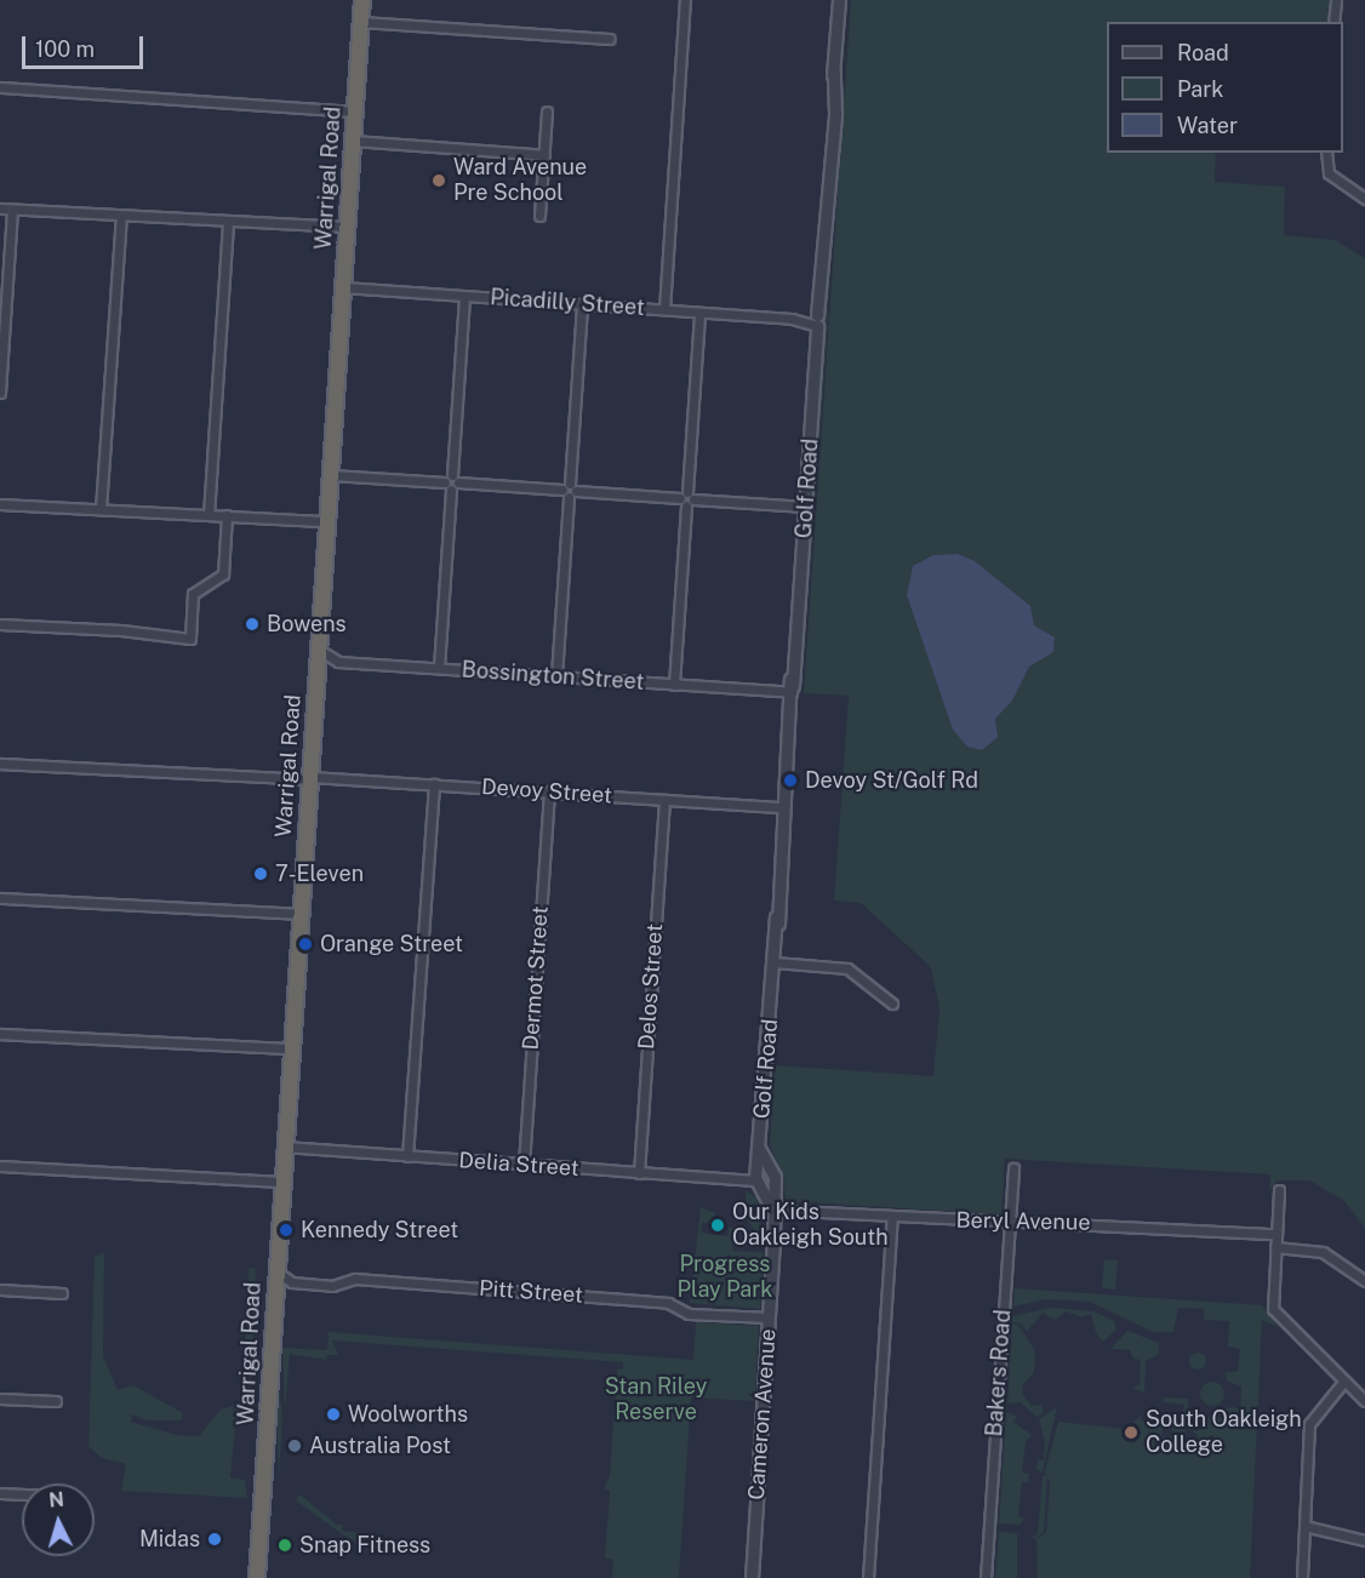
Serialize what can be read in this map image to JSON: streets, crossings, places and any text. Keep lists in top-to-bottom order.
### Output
{
  "streets": {
    "highway": ["Warrigal Road"],
    "street": [
      "Picadilly Street",
      "Golf Road",
      "Bossington Street",
      "Devoy Street",
      "Dermot Street",
      "Delos Street",
      "Delia Street",
      "Beryl Avenue",
      "Pitt Street",
      "Bakers Road",
      "Cameron Avenue"
    ]
  },
  "crossings": [
    ["Warrigal Road", "Picadilly Street"],
    ["Warrigal Road", "Bossington Street"],
    ["Warrigal Road", "Devoy Street"],
    ["Warrigal Road", "Delia Street"],
    ["Picadilly Street", "Golf Road"],
    ["Golf Road", "Bossington Street"],
    ["Golf Road", "Devoy Street"],
    ["Golf Road", "Delia Street"],
    ["Golf Road", "Cameron Avenue"],
    ["Devoy Street", "Dermot Street"],
    ["Devoy Street", "Delos Street"],
    ["Dermot Street", "Delia Street"],
    ["Delos Street", "Delia Street"],
    ["Beryl Avenue", "Bakers Road"],
    ["Beryl Avenue", "Cameron Avenue"],
    ["Pitt Street", "Cameron Avenue"]
  ],
  "parks": ["Progress Play Park", "Stan Riley Reserve"],
  "places": [
    "Ward Avenue Pre School",
    "Bowens",
    "Devoy St/Golf Rd",
    "7-Eleven",
    "Orange Street",
    "Our Kids Oakleigh South",
    "Kennedy Street",
    "Woolworths",
    "South Oakleigh College",
    "Australia Post",
    "Midas",
    "Snap Fitness"
  ],
  "legend": ["Road", "Park", "Water"],
  "scale_bar": "100 m",
  "north": "top"
}
